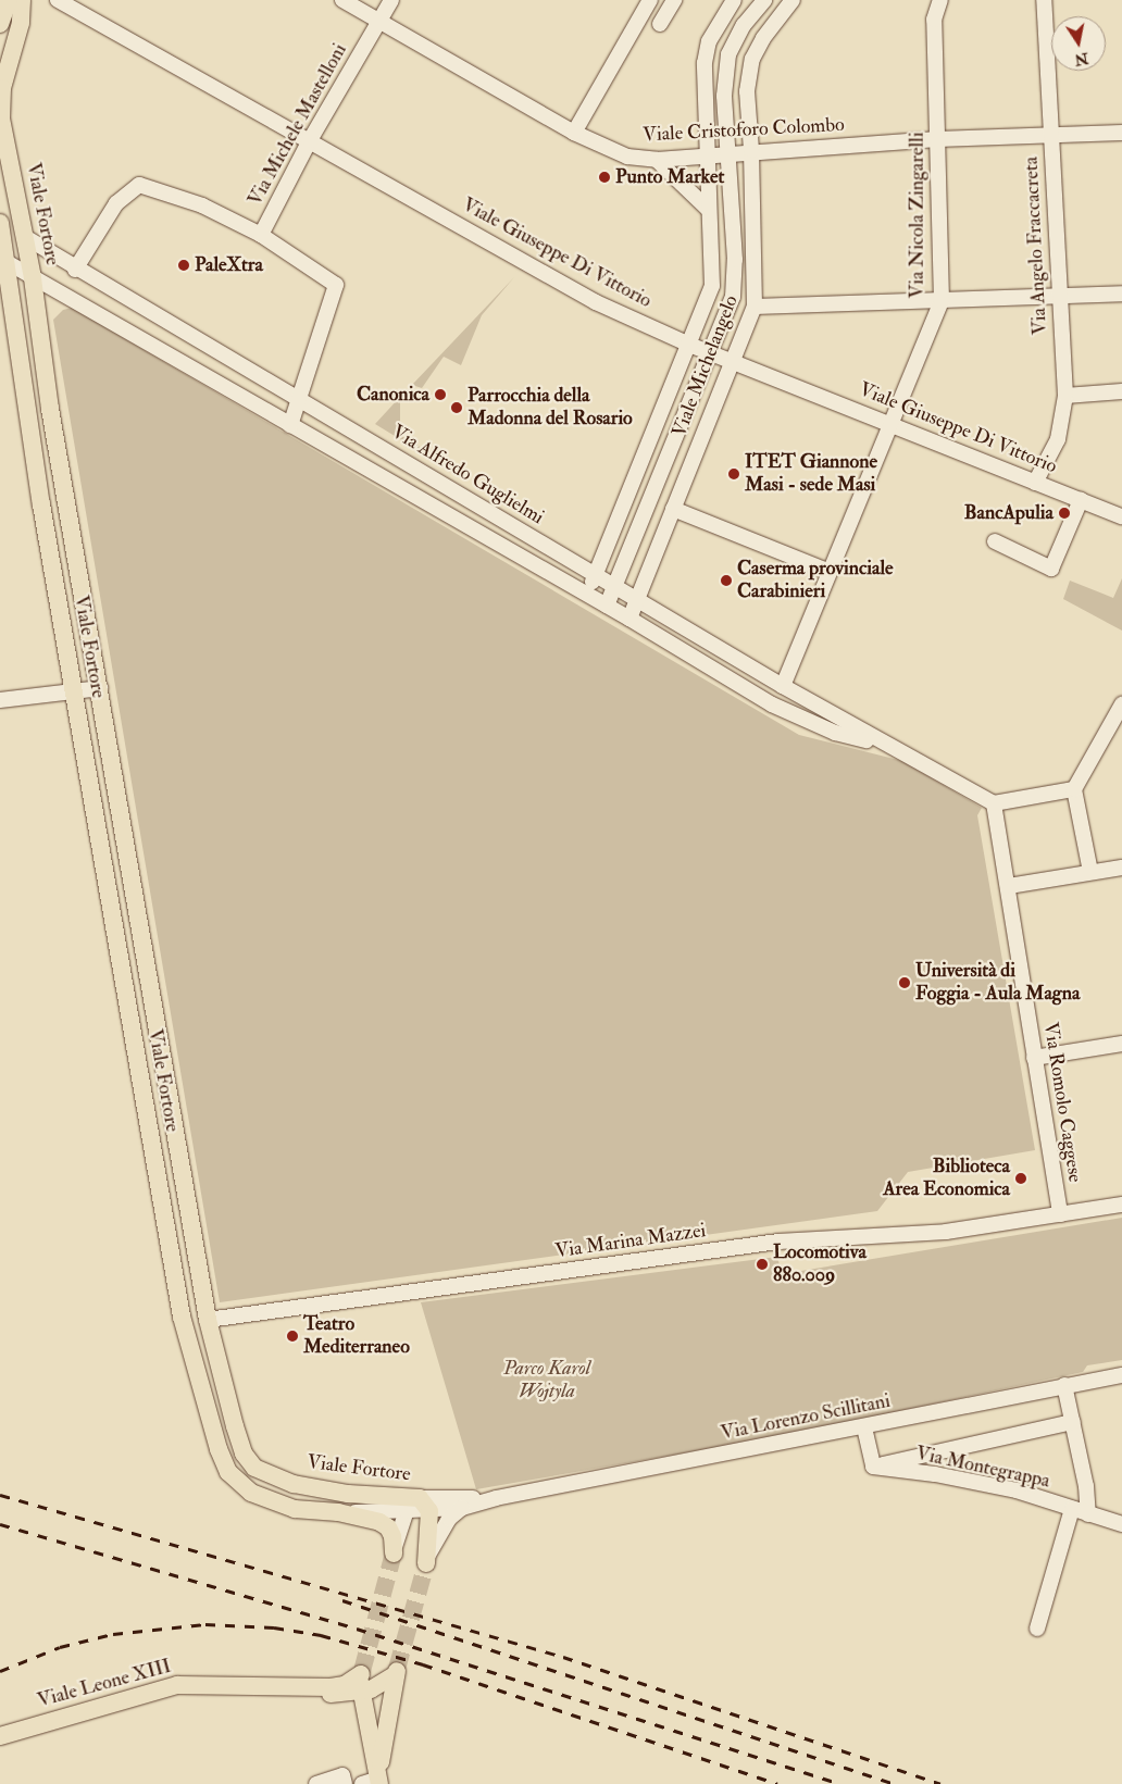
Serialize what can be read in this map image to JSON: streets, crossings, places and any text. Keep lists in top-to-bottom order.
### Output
{
  "streets": {
    "main road": ["Viale Fortore", "Viale Leone XIII"],
    "street": [
      "Via Michele Mastelloni",
      "Viale Cristoforo Colombo",
      "Via Nicola Zingarelli",
      "Via Angelo Fraccacreta",
      "Viale Giuseppe Di Vittorio",
      "Viale Michelangelo",
      "Via Alfredo Guglielmi",
      "Via Romolo Caggese",
      "Via Marina Mazzei",
      "Via Lorenzo Scillitani",
      "Via Montegrappa"
    ]
  },
  "crossings": [
    ["Via Michele Mastelloni", "Viale Cristoforo Colombo"],
    ["Via Michele Mastelloni", "Viale Giuseppe Di Vittorio"],
    ["Via Michele Mastelloni", "Via Alfredo Guglielmi"],
    ["Viale Cristoforo Colombo", "Via Nicola Zingarelli"],
    ["Viale Cristoforo Colombo", "Via Angelo Fraccacreta"],
    ["Viale Cristoforo Colombo", "Viale Michelangelo"],
    ["Viale Fortore", "Via Alfredo Guglielmi"],
    ["Viale Fortore", "Via Marina Mazzei"],
    ["Via Nicola Zingarelli", "Viale Giuseppe Di Vittorio"],
    ["Via Nicola Zingarelli", "Via Alfredo Guglielmi"],
    ["Via Angelo Fraccacreta", "Viale Giuseppe Di Vittorio"],
    ["Viale Giuseppe Di Vittorio", "Viale Michelangelo"],
    ["Viale Michelangelo", "Via Alfredo Guglielmi"],
    ["Via Alfredo Guglielmi", "Via Romolo Caggese"],
    ["Via Romolo Caggese", "Via Marina Mazzei"]
  ],
  "parks": ["Parco Karol Wojtyla"],
  "places": [
    "Punto Market",
    "PaleXtra",
    "Canonica",
    "Parrocchia della Madonna del Rosario",
    "ITET Giannone Masi - sede Masi",
    "BancApulia",
    "Caserma provinciale Carabinieri",
    "Università di Foggia - Aula Magna",
    "Biblioteca Area Economica",
    "Locomotiva 880.009",
    "Teatro Mediterraneo"
  ],
  "north": "bottom"
}
